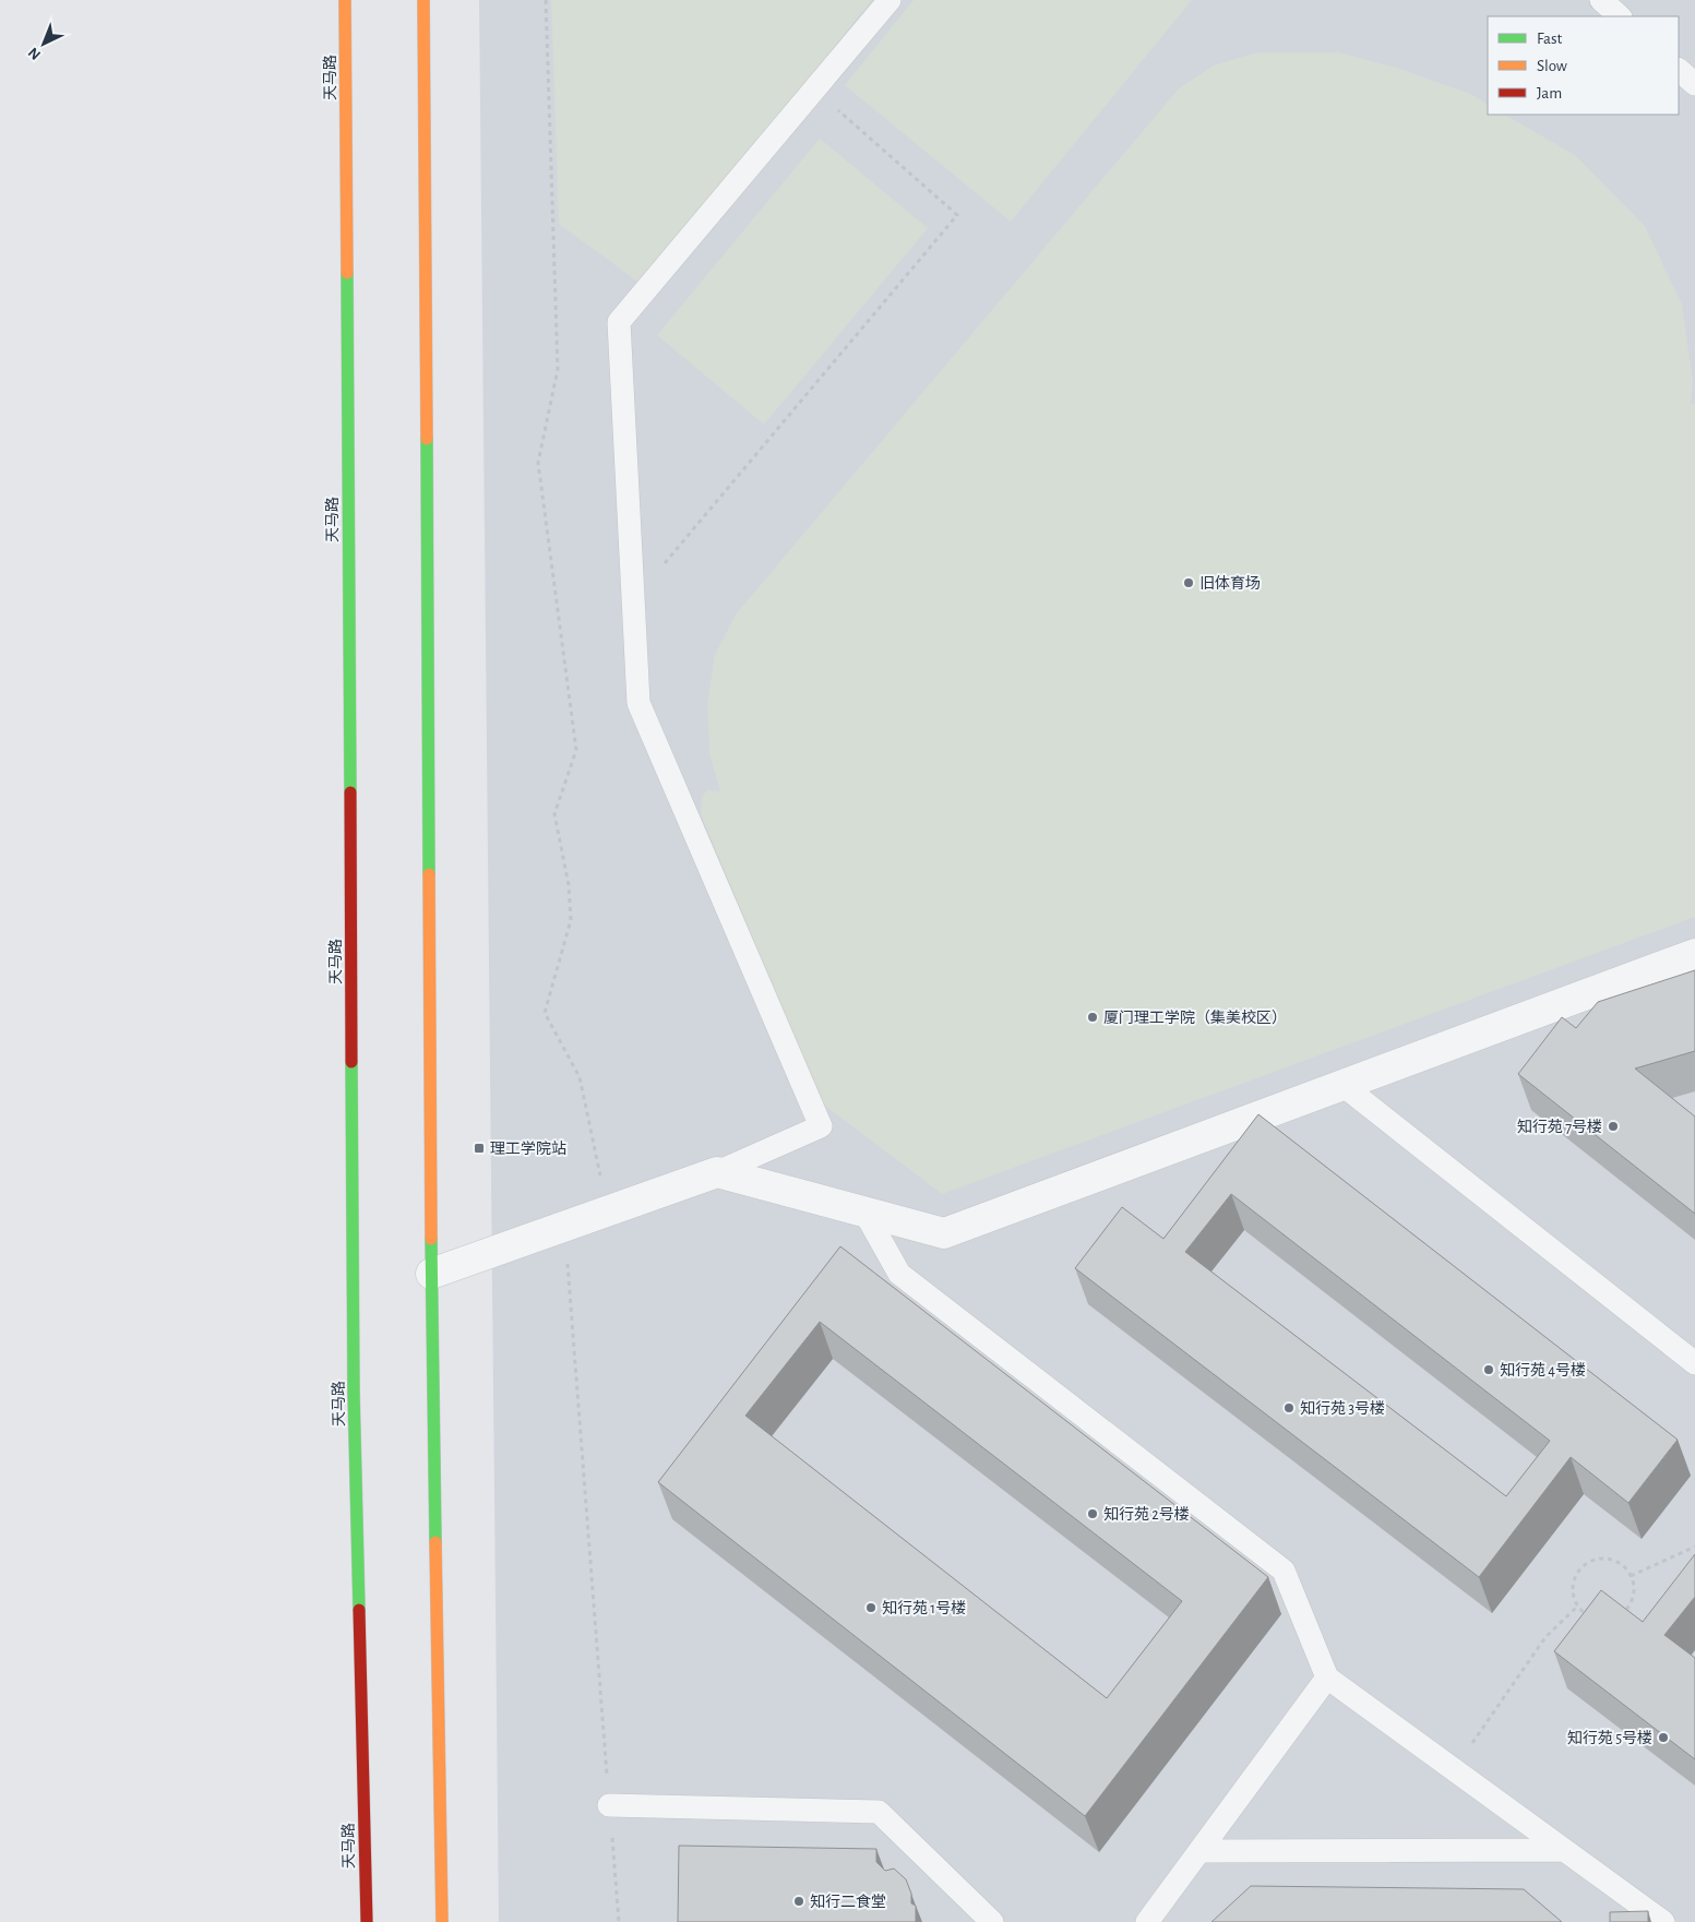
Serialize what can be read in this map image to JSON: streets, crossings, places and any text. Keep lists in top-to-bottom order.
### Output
{
  "streets": {
    "main road": ["天马路"]
  },
  "places": {
    "other": [
      "旧体育场",
      "厦门理工学院（集美校区）",
      "知行苑 7号楼",
      "知行苑 4号楼",
      "知行苑 3号楼",
      "知行苑 2号楼",
      "知行苑 1号楼",
      "知行苑 5号楼",
      "知行二食堂"
    ],
    "transit": ["理工学院站"]
  },
  "legend": ["Fast", "Slow", "Jam"],
  "north": "bottom left"
}
